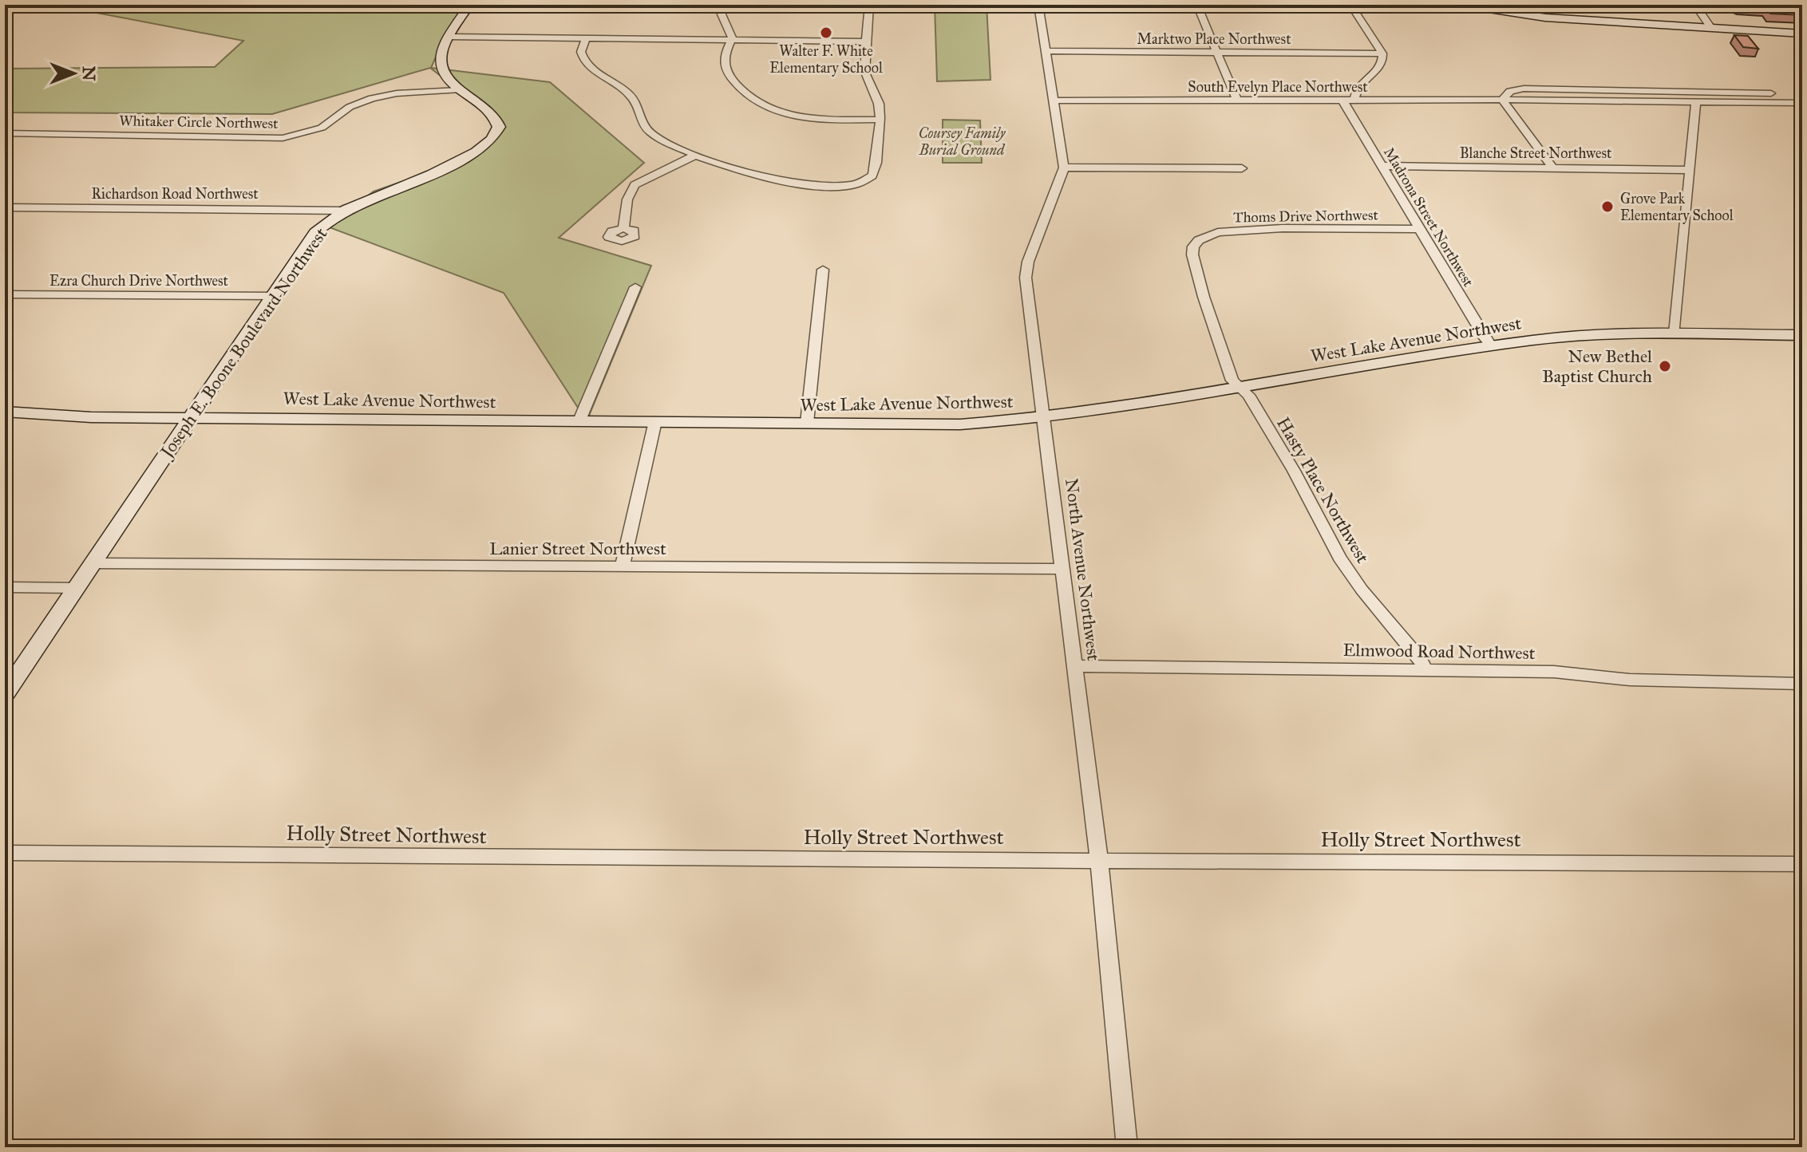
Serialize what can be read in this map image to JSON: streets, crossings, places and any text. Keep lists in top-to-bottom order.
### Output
{
  "streets": {
    "street": [
      "Marktwo Place Northwest",
      "South Evelyn Place Northwest",
      "Whitaker Circle Northwest",
      "Blanche Street Northwest",
      "Richardson Road Northwest",
      "Thoms Drive Northwest",
      "Madrona Street Northwest",
      "Ezra Church Drive Northwest",
      "West Lake Avenue Northwest",
      "Joseph E. Boone Boulevard Northwest",
      "Hasty Place Northwest",
      "Lanier Street Northwest",
      "North Avenue Northwest",
      "Elmwood Road Northwest",
      "Holly Street Northwest"
    ]
  },
  "crossings": [
    ["Marktwo Place Northwest", "North Avenue Northwest"],
    ["South Evelyn Place Northwest", "Madrona Street Northwest"],
    ["South Evelyn Place Northwest", "North Avenue Northwest"],
    ["Whitaker Circle Northwest", "Joseph E. Boone Boulevard Northwest"],
    ["Blanche Street Northwest", "Madrona Street Northwest"],
    ["Richardson Road Northwest", "Joseph E. Boone Boulevard Northwest"],
    ["Thoms Drive Northwest", "Madrona Street Northwest"],
    ["Thoms Drive Northwest", "West Lake Avenue Northwest"],
    ["Thoms Drive Northwest", "Hasty Place Northwest"],
    ["Madrona Street Northwest", "West Lake Avenue Northwest"],
    ["Ezra Church Drive Northwest", "Joseph E. Boone Boulevard Northwest"],
    ["West Lake Avenue Northwest", "Joseph E. Boone Boulevard Northwest"],
    ["West Lake Avenue Northwest", "Hasty Place Northwest"],
    ["West Lake Avenue Northwest", "North Avenue Northwest"],
    ["Joseph E. Boone Boulevard Northwest", "Lanier Street Northwest"],
    ["Hasty Place Northwest", "Elmwood Road Northwest"],
    ["Lanier Street Northwest", "North Avenue Northwest"],
    ["North Avenue Northwest", "Elmwood Road Northwest"],
    ["North Avenue Northwest", "Holly Street Northwest"]
  ],
  "parks": ["Coursey Family Burial Ground"],
  "places": ["Walter F. White Elementary School", "Grove Park Elementary School", "New Bethel Baptist Church"],
  "north": "right"
}
